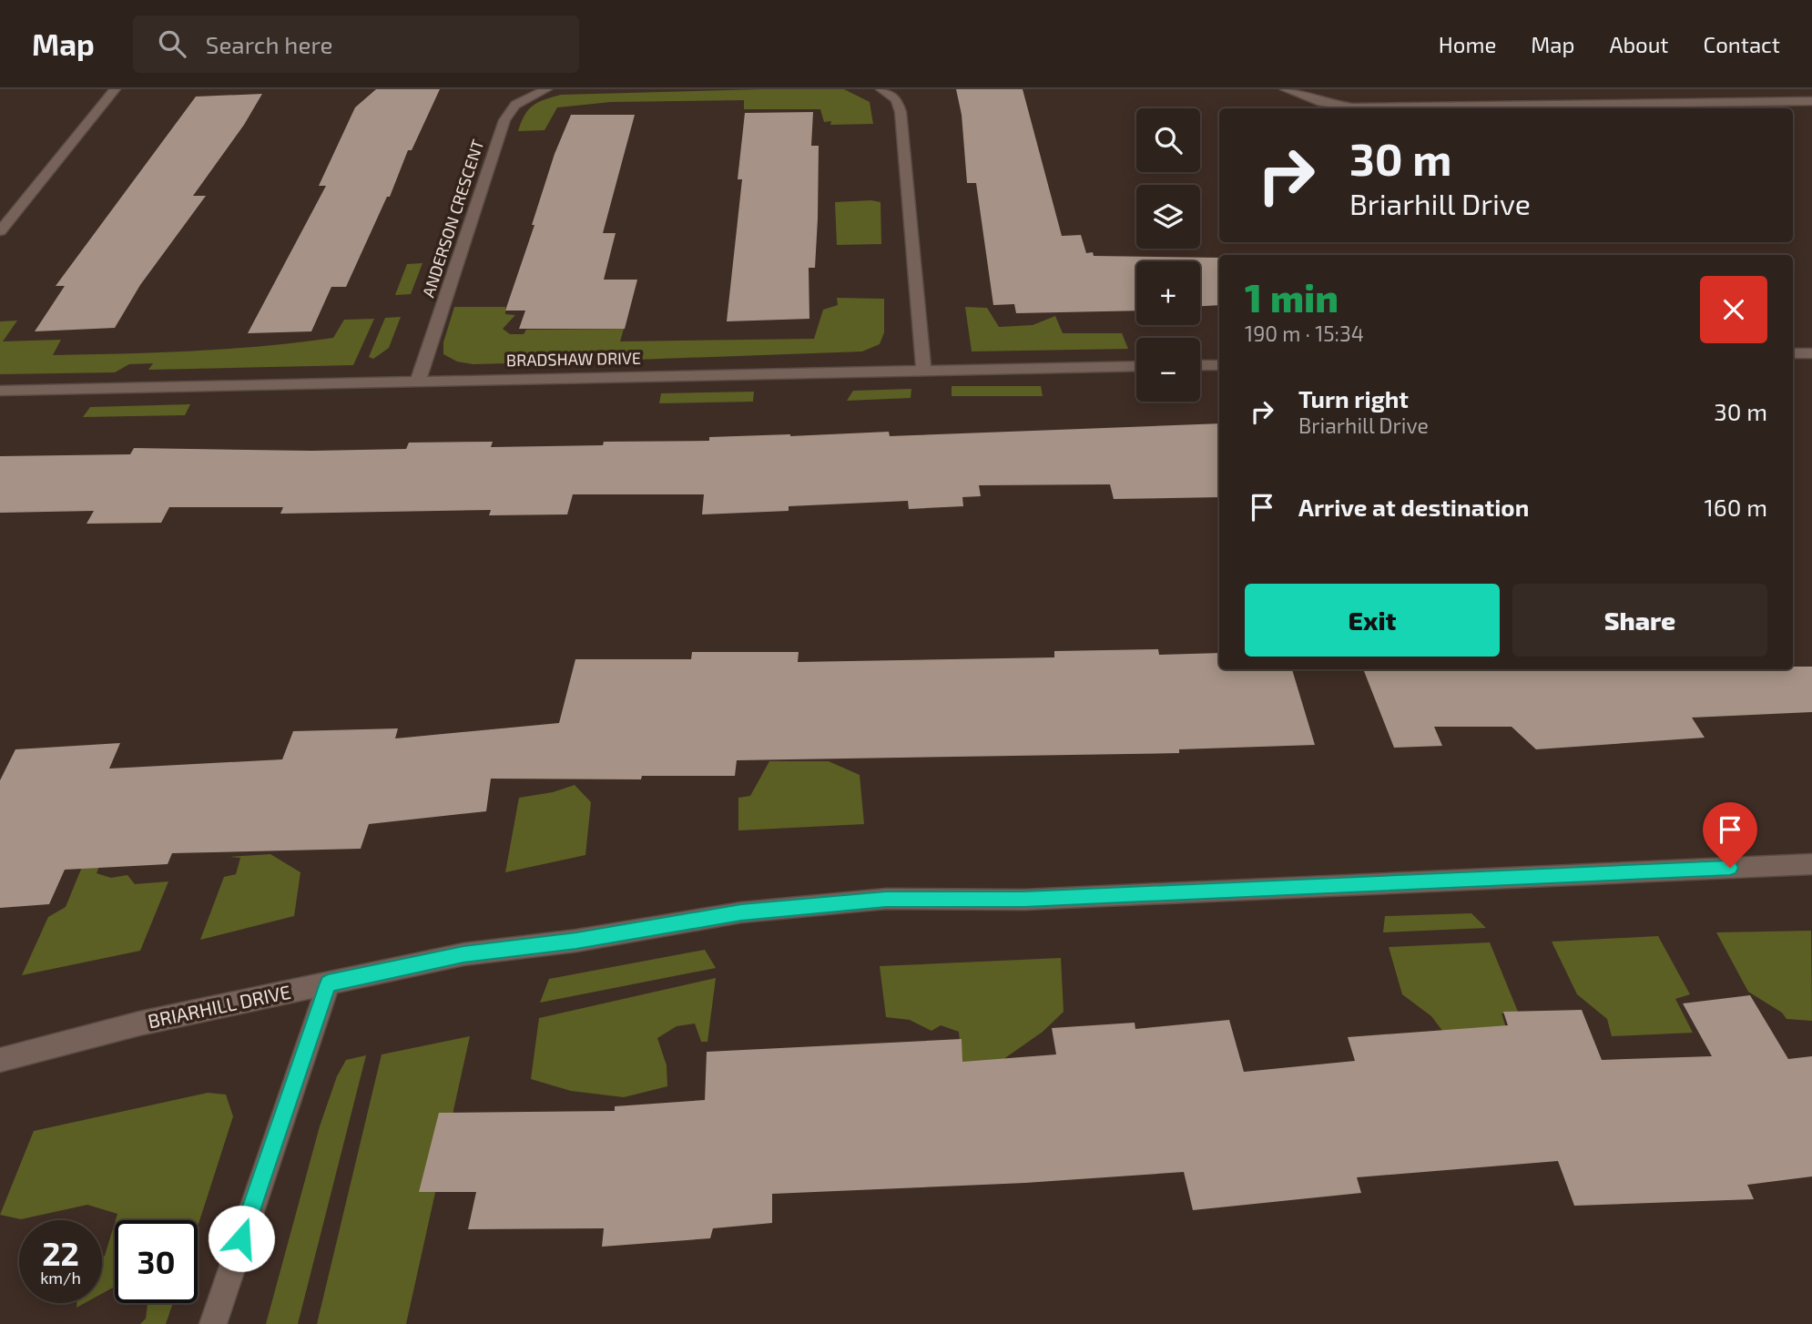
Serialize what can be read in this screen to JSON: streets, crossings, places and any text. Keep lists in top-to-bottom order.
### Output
{
  "streets": {
    "street": ["ANDERSON CRESCENT", "BRADSHAW DRIVE", "BRIARHILL DRIVE"]
  },
  "crossings": [
    ["ANDERSON CRESCENT", "BRADSHAW DRIVE"]
  ],
  "page": {
    "header": "Map",
    "search": "Search here",
    "nav": [
      "Home",
      "Map",
      "About",
      "Contact"
    ],
    "map_buttons": ["+", "−"],
    "turn": ["30 m", "Briarhill Drive"],
    "heading": ["1 min", "190 m · 15:34"],
    "list": [
      {
        "name": "Turn right",
        "note": "Briarhill Drive",
        "value": "30 m"
      },
      {
        "name": "Arrive at destination",
        "value": "160 m"
      }
    ],
    "buttons": ["Exit", "Share"],
    "speed": "22 km/h",
    "limit": "30"
  }
}
